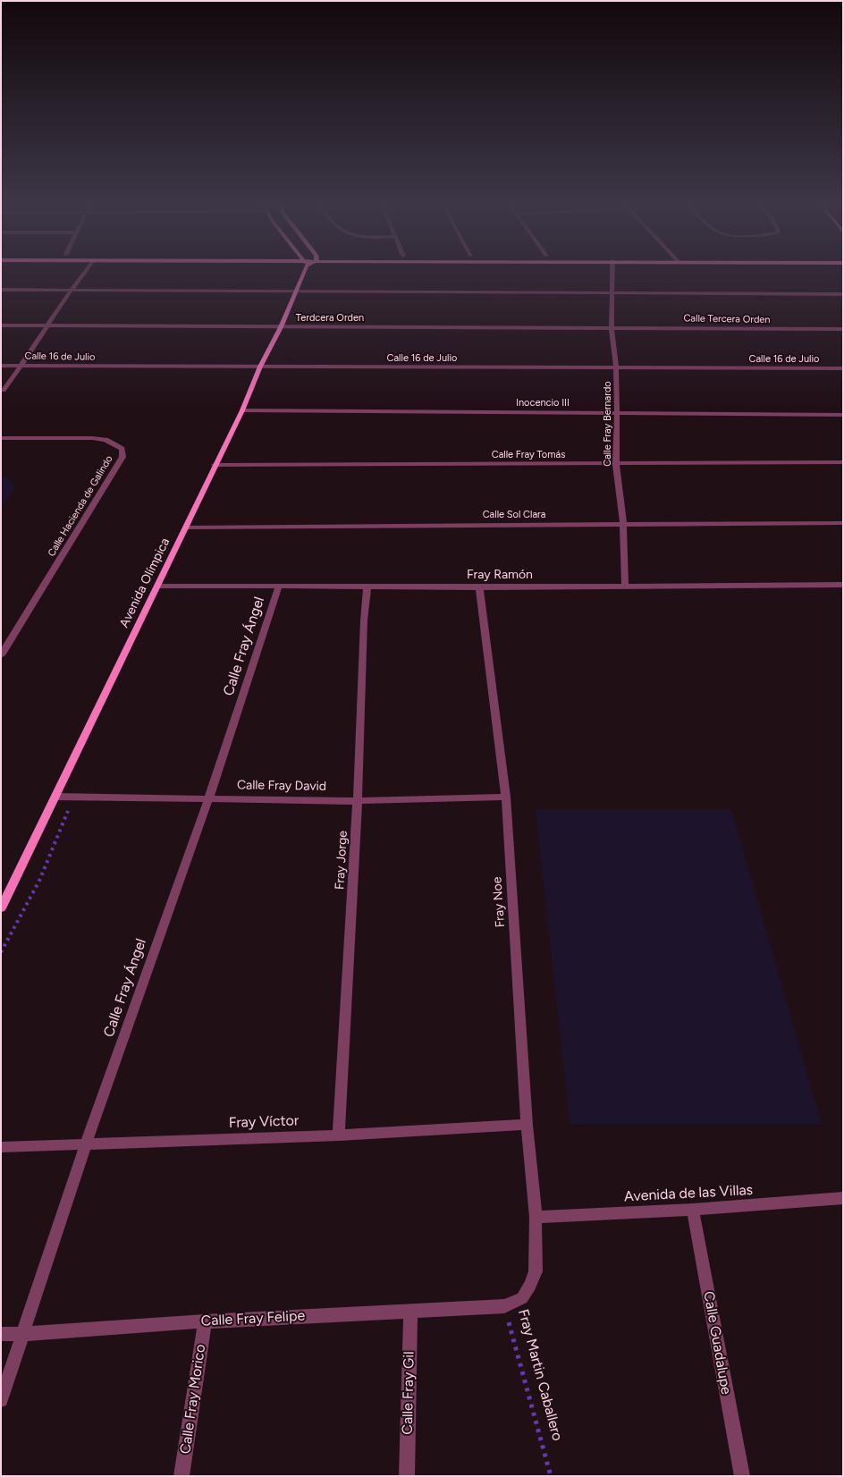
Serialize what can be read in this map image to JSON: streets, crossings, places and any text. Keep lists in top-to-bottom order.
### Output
{
  "streets": {
    "street": [
      "Terdcera Orden",
      "Calle Tercera Orden",
      "Calle 16 de Julio",
      "Inocencio III",
      "Calle Fray Bernardo",
      "Calle Fray Tomás",
      "Calle Hacienda de Galindo",
      "Calle Sol Clara",
      "Fray Ramón",
      "Avenida Olímpica",
      "Calle Fray Ángel",
      "Calle Fray David",
      "Fray Jorge",
      "Fray Noe",
      "Fray Víctor",
      "Avenida de las Villas",
      "Calle Fray Felipe",
      "Calle Guadalupe",
      "Fray Martin Caballero",
      "Calle Fray Gil",
      "Calle Fray Morico"
    ]
  },
  "crossings": [
    ["Terdcera Orden", "Calle Tercera Orden"],
    ["Terdcera Orden", "Calle Fray Bernardo"],
    ["Terdcera Orden", "Avenida Olímpica"],
    ["Calle Tercera Orden", "Calle Fray Bernardo"],
    ["Calle 16 de Julio", "Calle Fray Bernardo"],
    ["Calle 16 de Julio", "Avenida Olímpica"],
    ["Inocencio III", "Calle Fray Bernardo"],
    ["Inocencio III", "Avenida Olímpica"],
    ["Calle Fray Bernardo", "Calle Fray Tomás"],
    ["Calle Fray Bernardo", "Calle Sol Clara"],
    ["Calle Fray Bernardo", "Fray Ramón"],
    ["Calle Fray Tomás", "Avenida Olímpica"],
    ["Calle Sol Clara", "Avenida Olímpica"],
    ["Fray Ramón", "Avenida Olímpica"],
    ["Fray Ramón", "Calle Fray Ángel"],
    ["Fray Ramón", "Fray Jorge"],
    ["Fray Ramón", "Fray Noe"],
    ["Avenida Olímpica", "Calle Fray David"],
    ["Calle Fray Ángel", "Calle Fray David"],
    ["Calle Fray Ángel", "Fray Víctor"],
    ["Calle Fray Ángel", "Calle Fray Felipe"],
    ["Calle Fray David", "Fray Jorge"],
    ["Calle Fray David", "Fray Noe"],
    ["Fray Jorge", "Fray Víctor"],
    ["Fray Noe", "Fray Víctor"],
    ["Fray Noe", "Avenida de las Villas"],
    ["Fray Noe", "Fray Martin Caballero"],
    ["Avenida de las Villas", "Calle Guadalupe"],
    ["Avenida de las Villas", "Fray Martin Caballero"],
    ["Calle Fray Felipe", "Fray Martin Caballero"],
    ["Calle Fray Felipe", "Calle Fray Gil"],
    ["Calle Fray Felipe", "Calle Fray Morico"]
  ]
}
